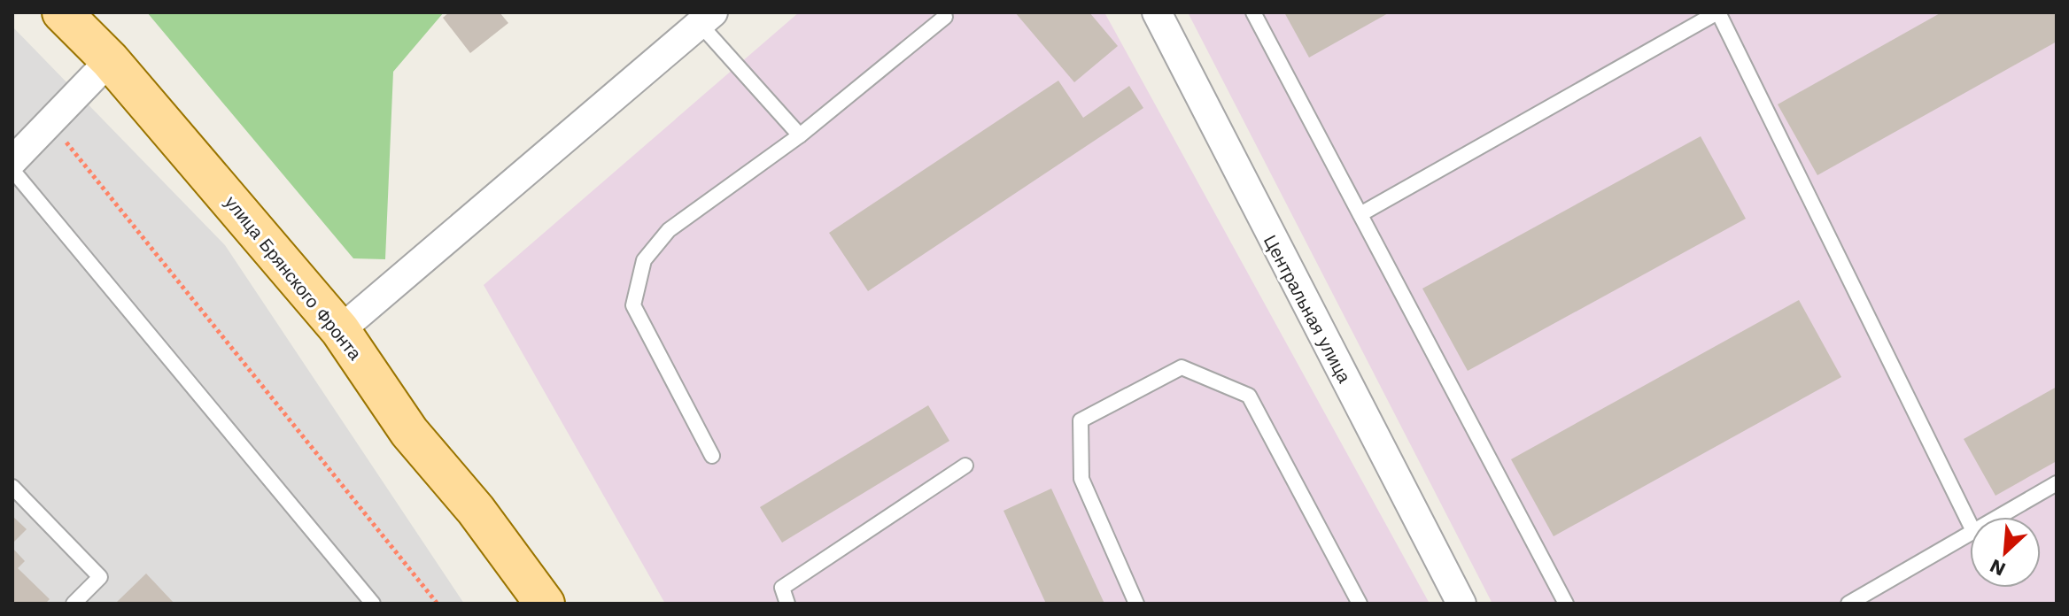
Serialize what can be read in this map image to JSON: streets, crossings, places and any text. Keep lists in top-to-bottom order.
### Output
{
  "streets": {
    "main road": ["улица Брянского Фронта"],
    "street": ["Центральная улица"]
  },
  "north": "bottom left"
}
